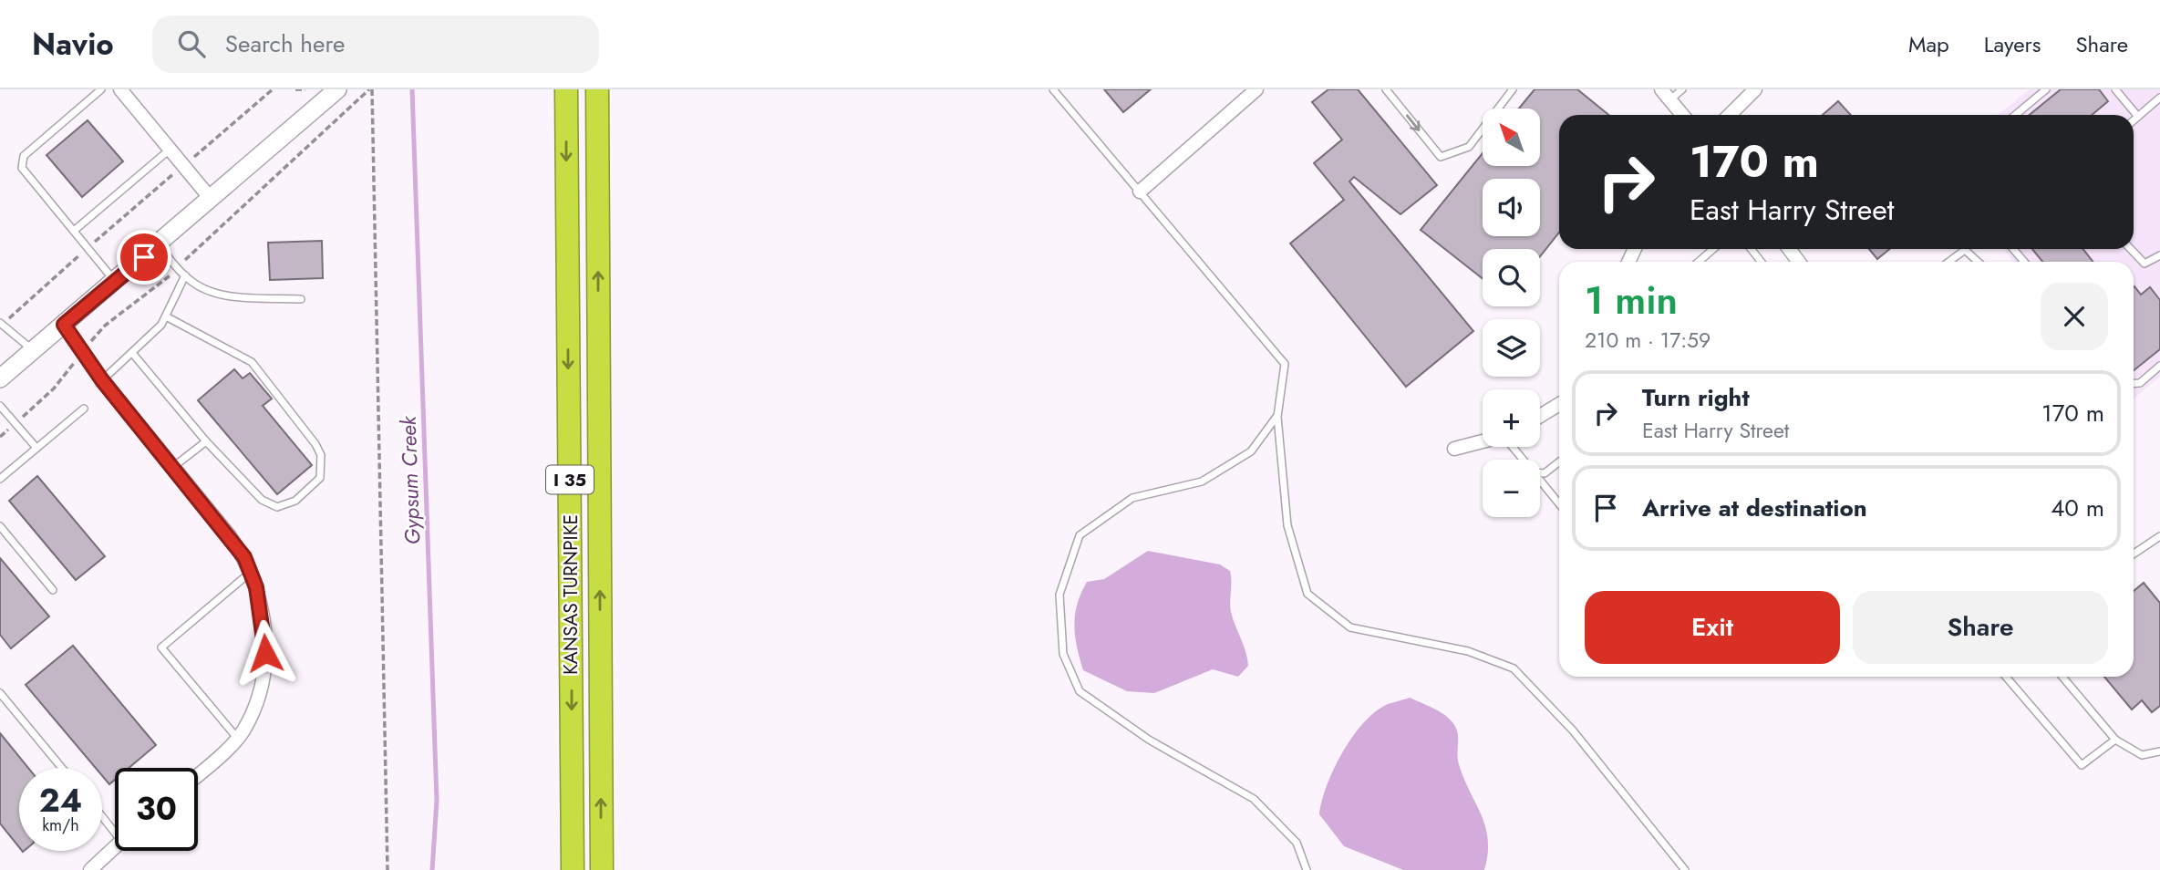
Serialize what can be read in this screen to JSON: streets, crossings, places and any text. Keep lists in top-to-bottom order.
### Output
{
  "streets": {
    "highway": ["I 35", "KANSAS TURNPIKE"]
  },
  "water": ["Gypsum Creek"],
  "north": "top left",
  "page": {
    "header": "Navio",
    "search": "Search here",
    "nav": ["Map", "Layers", "Share"],
    "map_buttons": ["+", "−"],
    "turn": ["170 m", "East Harry Street"],
    "heading": ["1 min", "210 m · 17:59"],
    "list": [
      {
        "name": "Turn right",
        "note": "East Harry Street",
        "value": "170 m"
      },
      {
        "name": "Arrive at destination",
        "value": "40 m"
      }
    ],
    "buttons": ["Exit", "Share"],
    "speed": "24 km/h",
    "limit": "30"
  }
}
